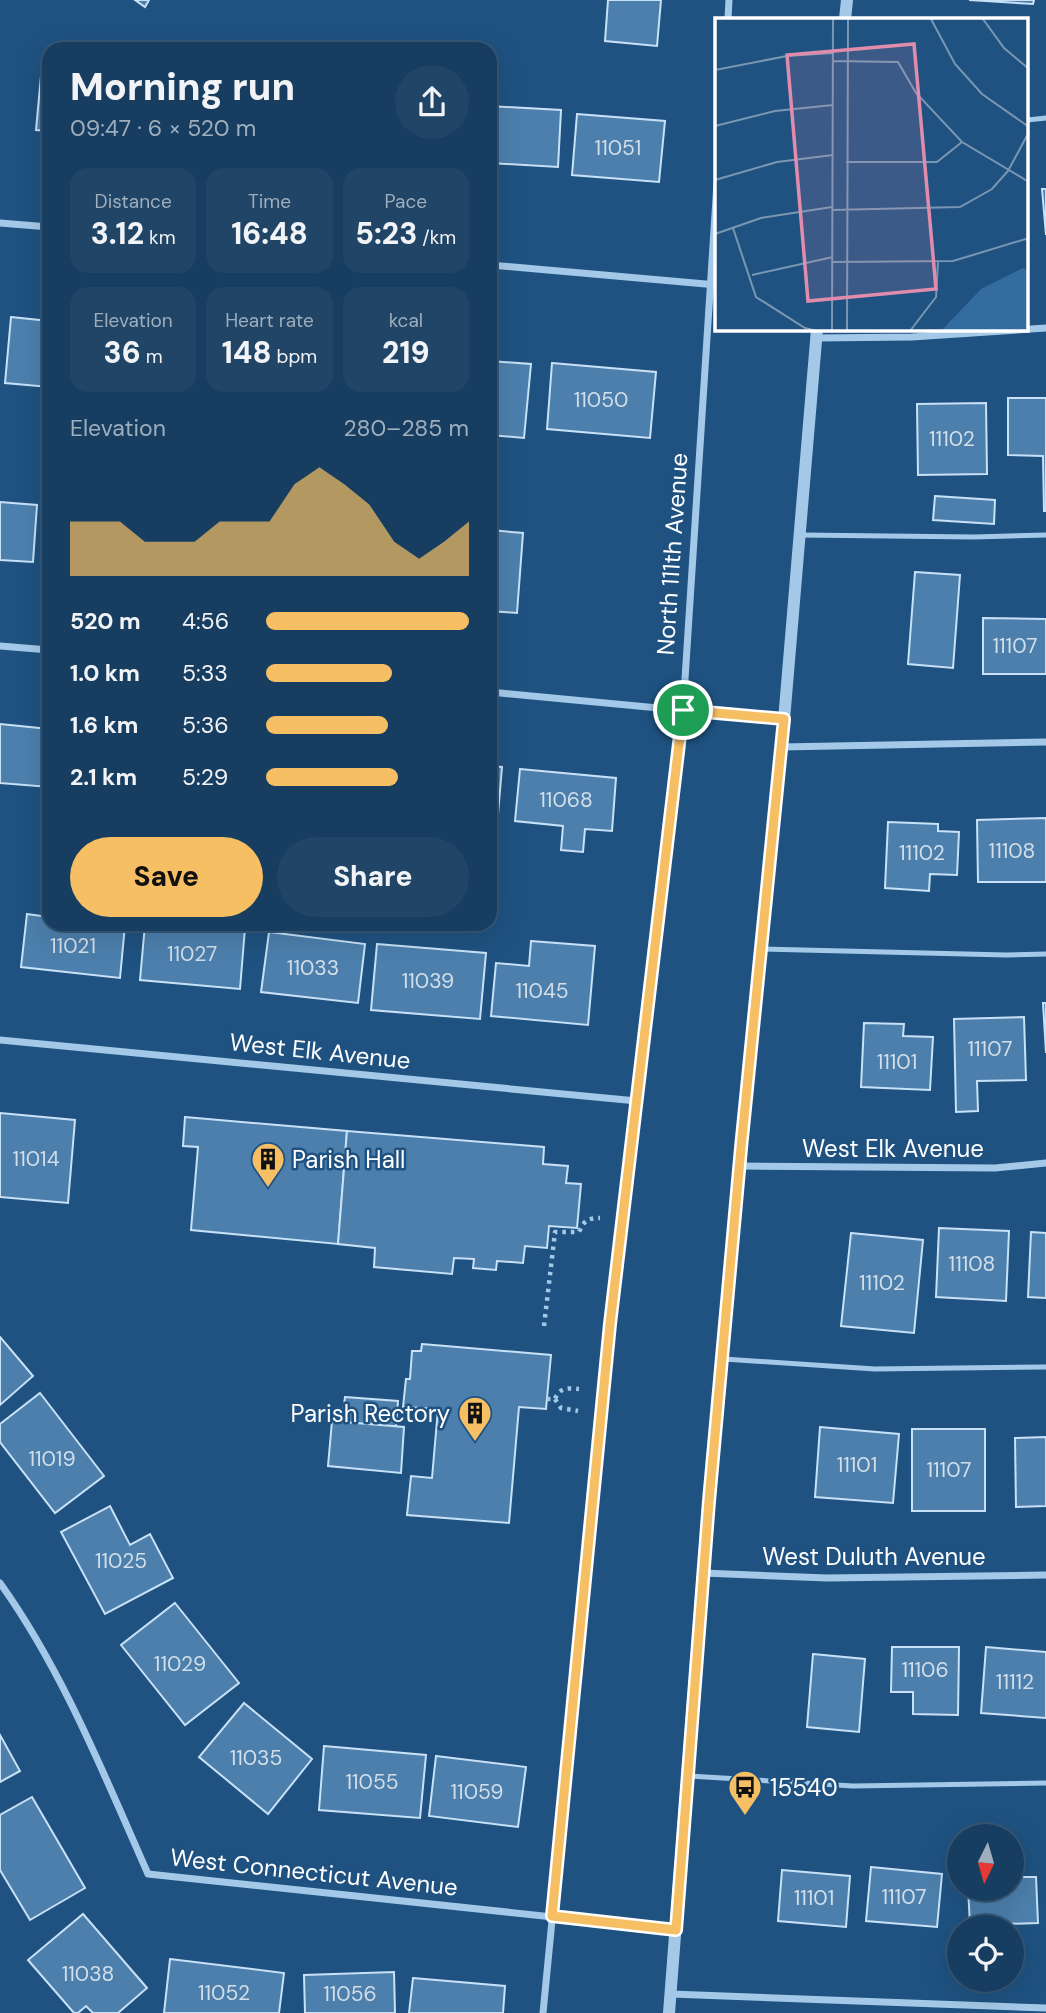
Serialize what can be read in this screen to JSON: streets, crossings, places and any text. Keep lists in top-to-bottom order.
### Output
{
  "streets": {
    "street": [
      "North 111th Avenue",
      "West Elk Avenue",
      "West Duluth Avenue",
      "West Connecticut Avenue"
    ]
  },
  "crossings": [
    ["North 111th Avenue", "West Elk Avenue"],
    ["North 111th Avenue", "West Connecticut Avenue"]
  ],
  "places": {
    "building": ["Parish Hall", "Parish Rectory"],
    "bus stop": ["15540"]
  },
  "house_numbers": [
    "11051",
    "11050",
    "11102",
    "11107",
    "11068",
    "11108",
    "11102",
    "11021",
    "11027",
    "11033",
    "11039",
    "11045",
    "11107",
    "11101",
    "11014",
    "11108",
    "11102",
    "11019",
    "11101",
    "11107",
    "11025",
    "11029",
    "11106",
    "11112",
    "11035",
    "11055",
    "11059",
    "11107",
    "11101",
    "11038",
    "11052",
    "11056"
  ],
  "north": "bottom",
  "page": {
    "heading": ["Morning run", "09:47 · 6 × 520 m"],
    "stats": [
      ["Distance", "3.12 km"],
      ["Time", "16:48"],
      ["Pace", "5:23 /km"],
      ["Elevation", "36 m"],
      ["Heart rate", "148 bpm"],
      ["kcal", "219"]
    ],
    "chart": ["Elevation", "280–285 m"],
    "list": [
      {
        "name": "520 m",
        "note": "4:56"
      },
      {
        "name": "1.0 km",
        "note": "5:33"
      },
      {
        "name": "1.6 km",
        "note": "5:36"
      },
      {
        "name": "2.1 km",
        "note": "5:29"
      }
    ],
    "buttons": ["Save", "Share"]
  }
}
